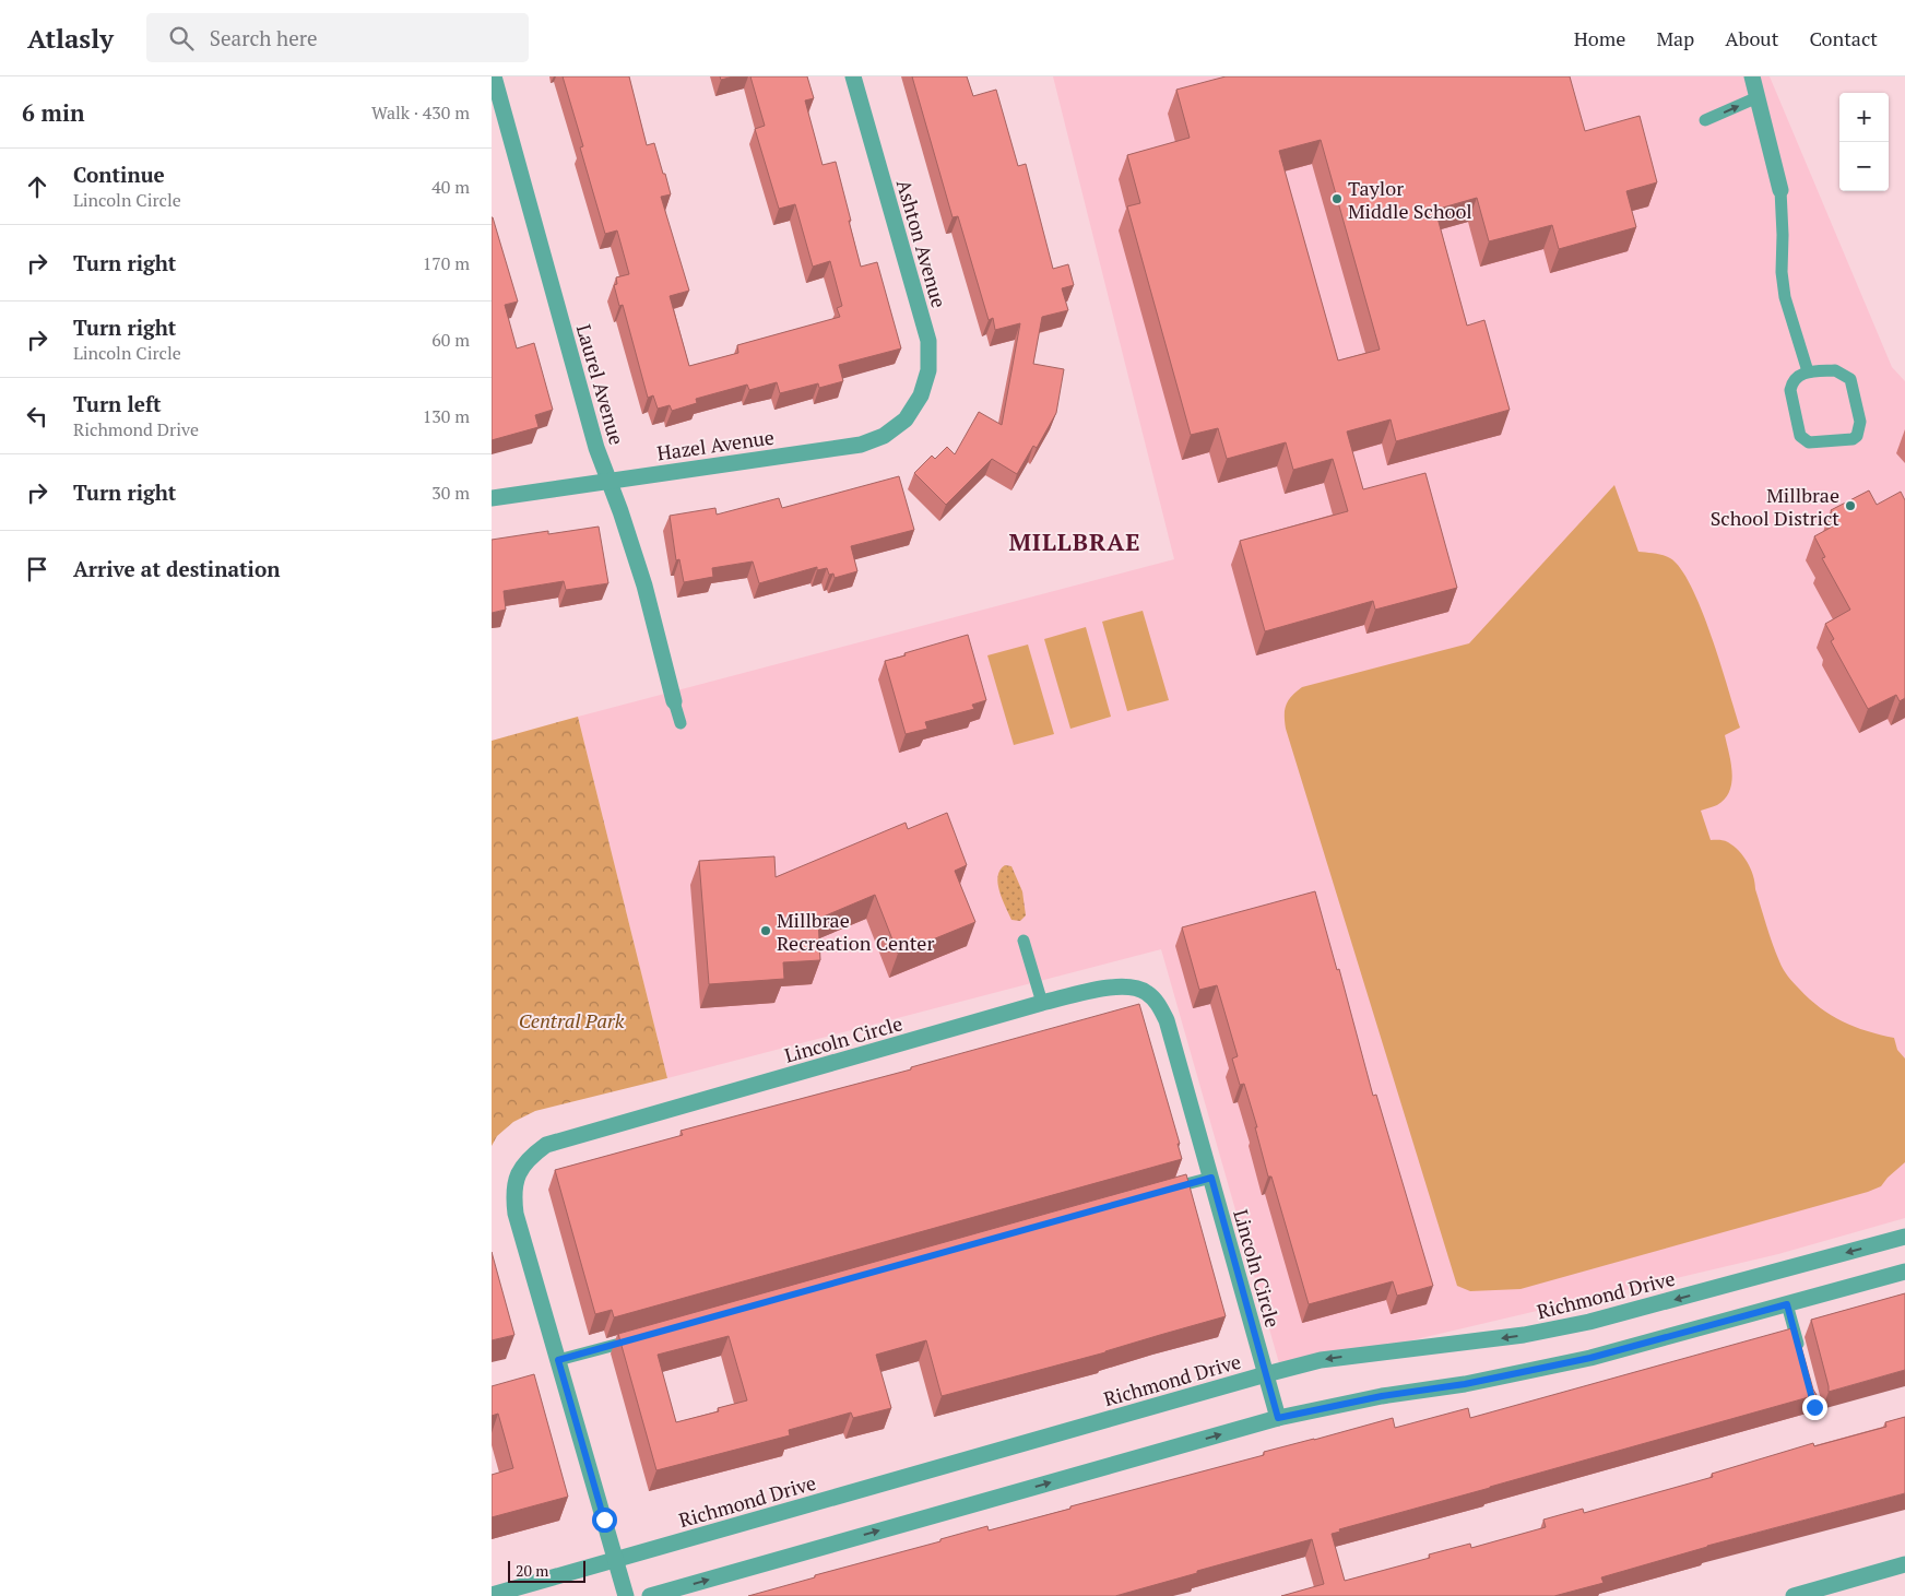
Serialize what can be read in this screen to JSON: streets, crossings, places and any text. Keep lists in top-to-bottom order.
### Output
{
  "streets": {
    "street": [
      "Ashton Avenue",
      "Laurel Avenue",
      "Hazel Avenue",
      "Lincoln Circle",
      "Richmond Drive"
    ]
  },
  "crossings": [
    ["Ashton Avenue", "Hazel Avenue"],
    ["Laurel Avenue", "Hazel Avenue"],
    ["Lincoln Circle", "Richmond Drive"]
  ],
  "districts": ["MILLBRAE"],
  "parks": ["Central Park"],
  "places": ["Taylor Middle School", "Millbrae School District", "Millbrae Recreation Center"],
  "scale_bar": "20 m",
  "page": {
    "header": "Atlasly",
    "search": "Search here",
    "nav": [
      "Home",
      "Map",
      "About",
      "Contact"
    ],
    "heading": ["6 min", "Walk · 430 m"],
    "map_buttons": ["+", "−"],
    "list": [
      ["Continue", "Lincoln Circle", "40 m"],
      ["Turn right", "170 m"],
      ["Turn right", "Lincoln Circle", "60 m"],
      ["Turn left", "Richmond Drive", "130 m"],
      ["Turn right", "30 m"],
      "Arrive at destination"
    ],
    "scale": "20 m"
  }
}
